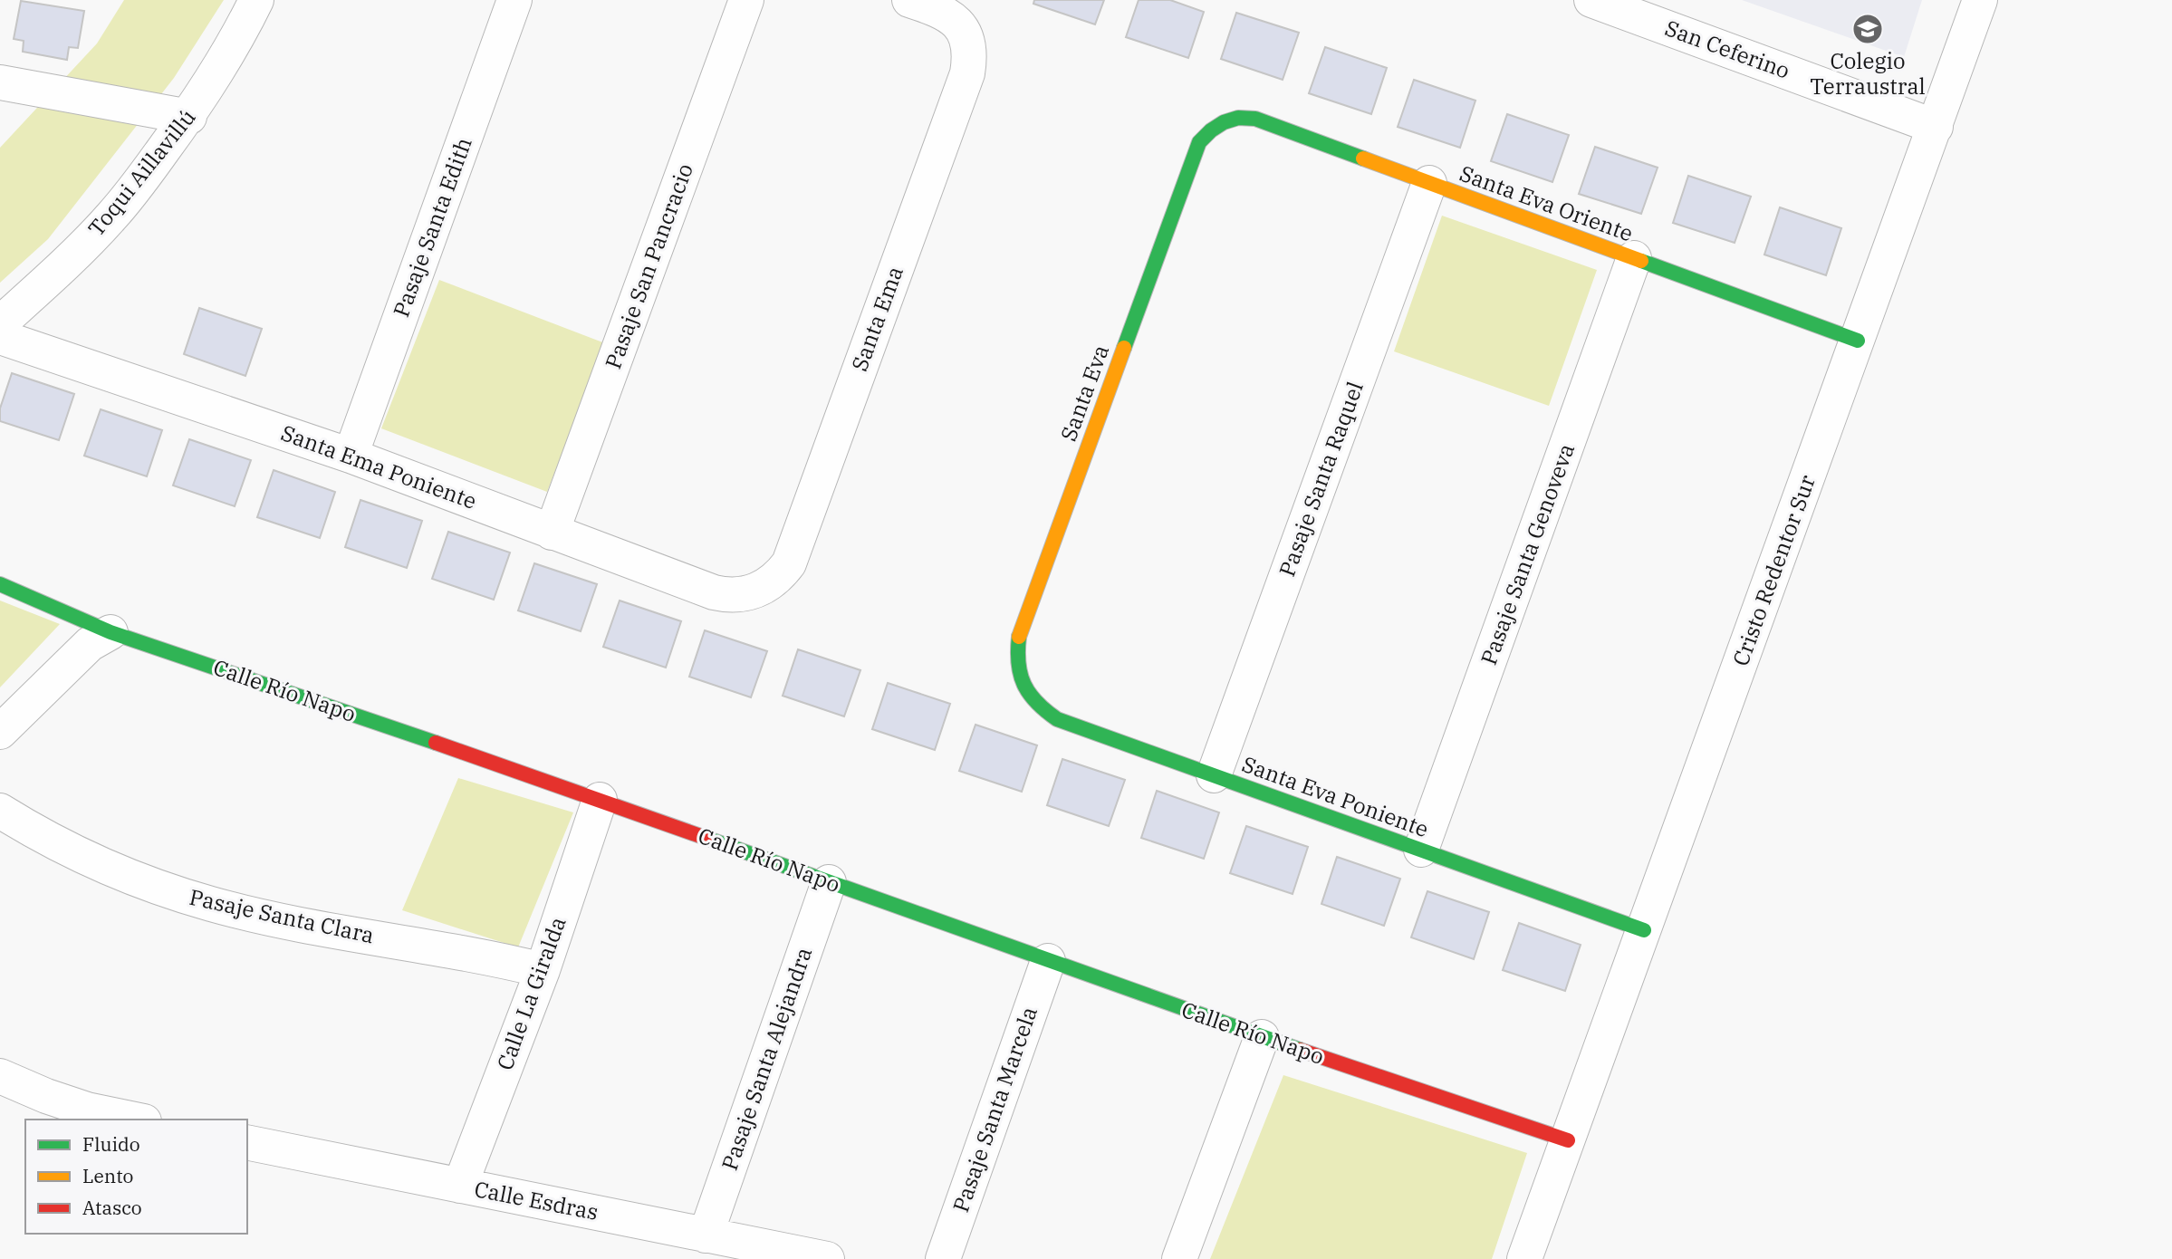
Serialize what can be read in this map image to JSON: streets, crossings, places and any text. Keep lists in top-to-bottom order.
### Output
{
  "streets": {
    "street": [
      "San Ceferino",
      "Toqui Aillavillú",
      "Santa Eva Oriente",
      "Pasaje Santa Edith",
      "Pasaje San Pancracio",
      "Santa Ema",
      "Santa Eva",
      "Santa Ema Poniente",
      "Pasaje Santa Raquel",
      "Pasaje Santa Genoveva",
      "Cristo Redentor Sur",
      "Calle Río Napo",
      "Santa Eva Poniente",
      "Pasaje Santa Clara",
      "Calle La Giralda",
      "Pasaje Santa Alejandra",
      "Pasaje Santa Marcela",
      "Calle Esdras"
    ]
  },
  "crossings": [
    ["San Ceferino", "Cristo Redentor Sur"],
    ["Toqui Aillavillú", "Santa Ema Poniente"],
    ["Santa Eva Oriente", "Santa Eva"],
    ["Santa Eva Oriente", "Pasaje Santa Raquel"],
    ["Santa Eva Oriente", "Pasaje Santa Genoveva"],
    ["Santa Eva Oriente", "Cristo Redentor Sur"],
    ["Pasaje Santa Edith", "Santa Ema Poniente"],
    ["Pasaje San Pancracio", "Santa Ema Poniente"],
    ["Santa Ema", "Santa Ema Poniente"],
    ["Santa Eva", "Santa Eva Poniente"],
    ["Pasaje Santa Raquel", "Santa Eva Poniente"],
    ["Pasaje Santa Genoveva", "Santa Eva Poniente"],
    ["Cristo Redentor Sur", "Calle Río Napo"],
    ["Cristo Redentor Sur", "Santa Eva Poniente"],
    ["Calle Río Napo", "Calle La Giralda"],
    ["Calle Río Napo", "Pasaje Santa Alejandra"],
    ["Calle Río Napo", "Pasaje Santa Marcela"],
    ["Pasaje Santa Clara", "Calle La Giralda"],
    ["Calle La Giralda", "Calle Esdras"],
    ["Pasaje Santa Alejandra", "Calle Esdras"]
  ],
  "places": {
    "school or university": ["Colegio Terraustral"]
  },
  "legend": ["Fluido", "Lento", "Atasco"]
}
